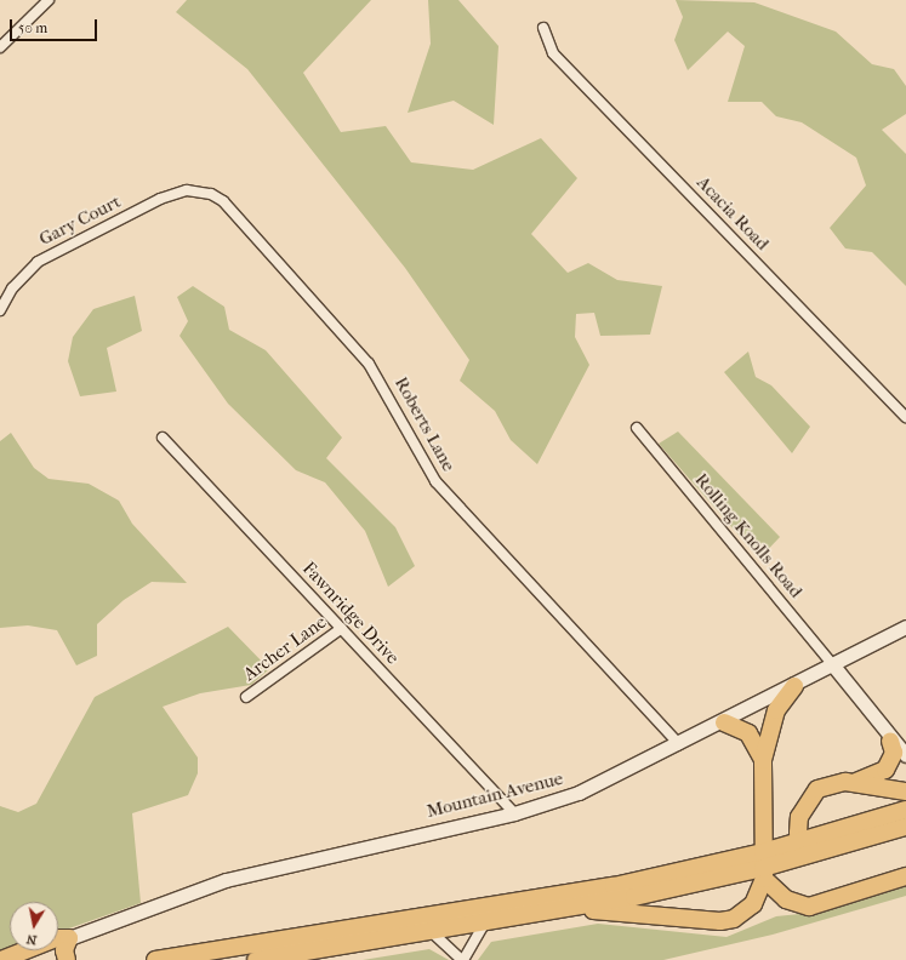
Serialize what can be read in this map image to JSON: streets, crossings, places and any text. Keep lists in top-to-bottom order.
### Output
{
  "streets": {
    "street": [
      "Acacia Road",
      "Gary Court",
      "Roberts Lane",
      "Rolling Knolls Road",
      "Fawnridge Drive",
      "Archer Lane",
      "Mountain Avenue"
    ]
  },
  "crossings": [
    ["Gary Court", "Roberts Lane"],
    ["Roberts Lane", "Mountain Avenue"],
    ["Rolling Knolls Road", "Mountain Avenue"],
    ["Fawnridge Drive", "Archer Lane"],
    ["Fawnridge Drive", "Mountain Avenue"]
  ],
  "scale_bar": "50 m",
  "north": "bottom"
}
